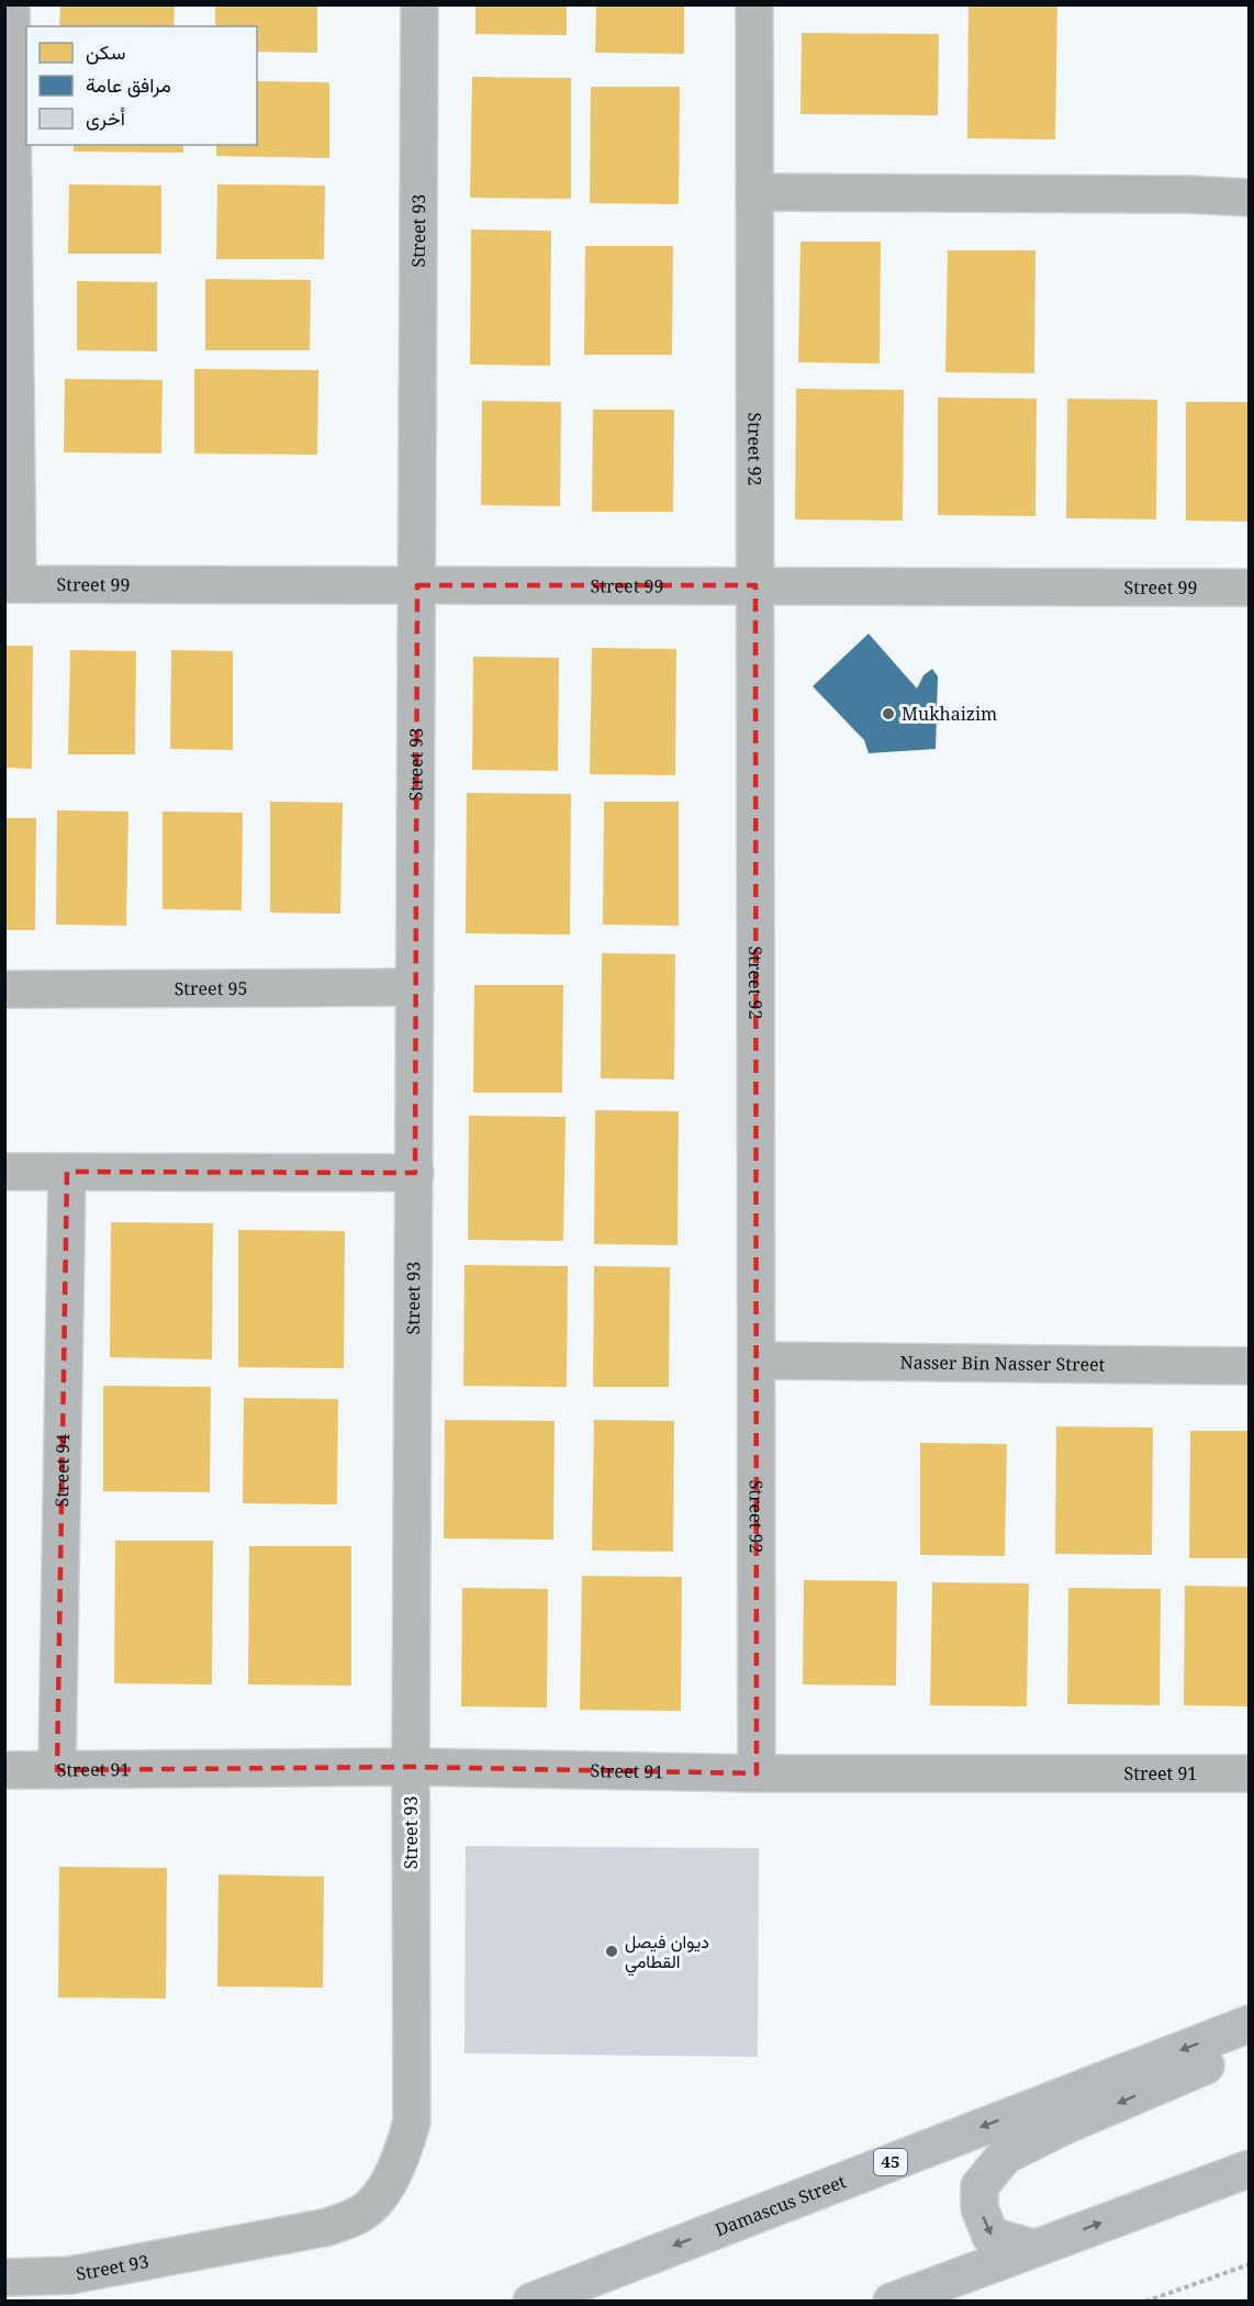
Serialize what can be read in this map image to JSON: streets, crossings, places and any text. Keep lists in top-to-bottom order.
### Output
{
  "streets": {
    "main road": ["45", "Damascus Street"],
    "street": [
      "Street 93",
      "Street 92",
      "Street 99",
      "Street 95",
      "Nasser Bin Nasser Street",
      "Street 94",
      "Street 91"
    ]
  },
  "crossings": [
    ["Street 93", "Street 99"],
    ["Street 93", "Street 95"],
    ["Street 93", "Street 91"],
    ["Street 92", "Street 99"],
    ["Street 92", "Nasser Bin Nasser Street"],
    ["Street 92", "Street 91"],
    ["Street 94", "Street 91"]
  ],
  "places": ["Mukhaizim", "ديوان فيصل القطامي"],
  "legend": ["سكن", "مرافق عامة", "أخرى"]
}
